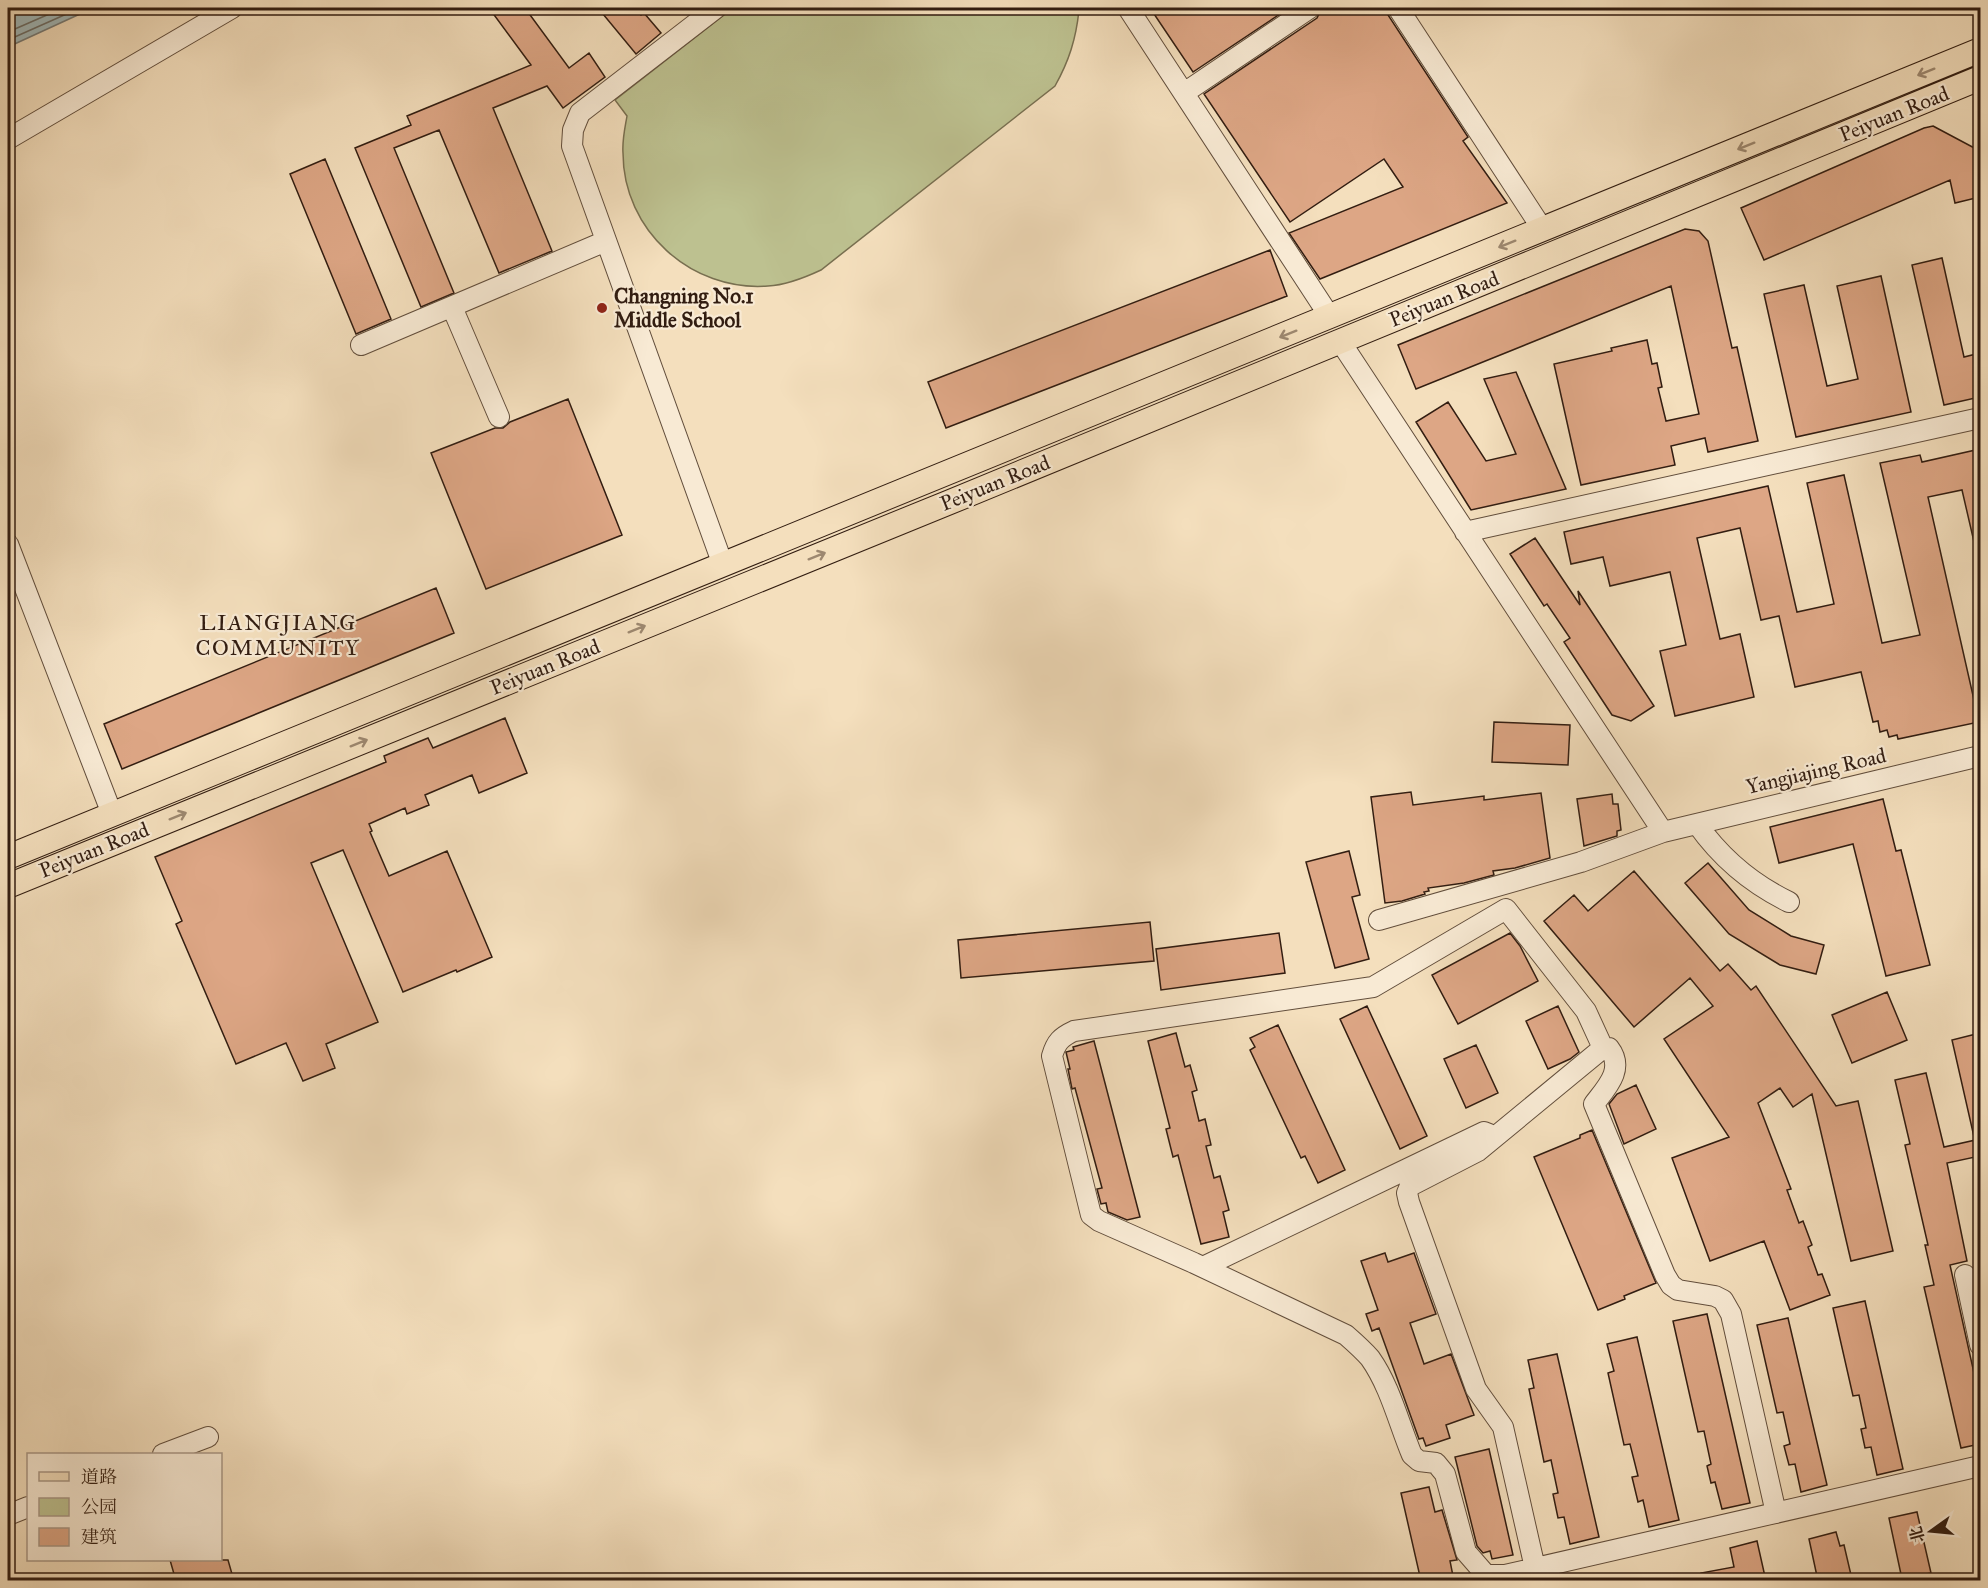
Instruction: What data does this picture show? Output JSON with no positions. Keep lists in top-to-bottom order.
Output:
{
  "streets": {
    "main road": ["Peiyuan Road"],
    "street": ["Yangjiajing Road"]
  },
  "districts": ["LIANGJIANG COMMUNITY"],
  "places": ["Changning No.1 Middle School"],
  "legend": ["道路", "公园", "建筑"],
  "north": "left"
}
